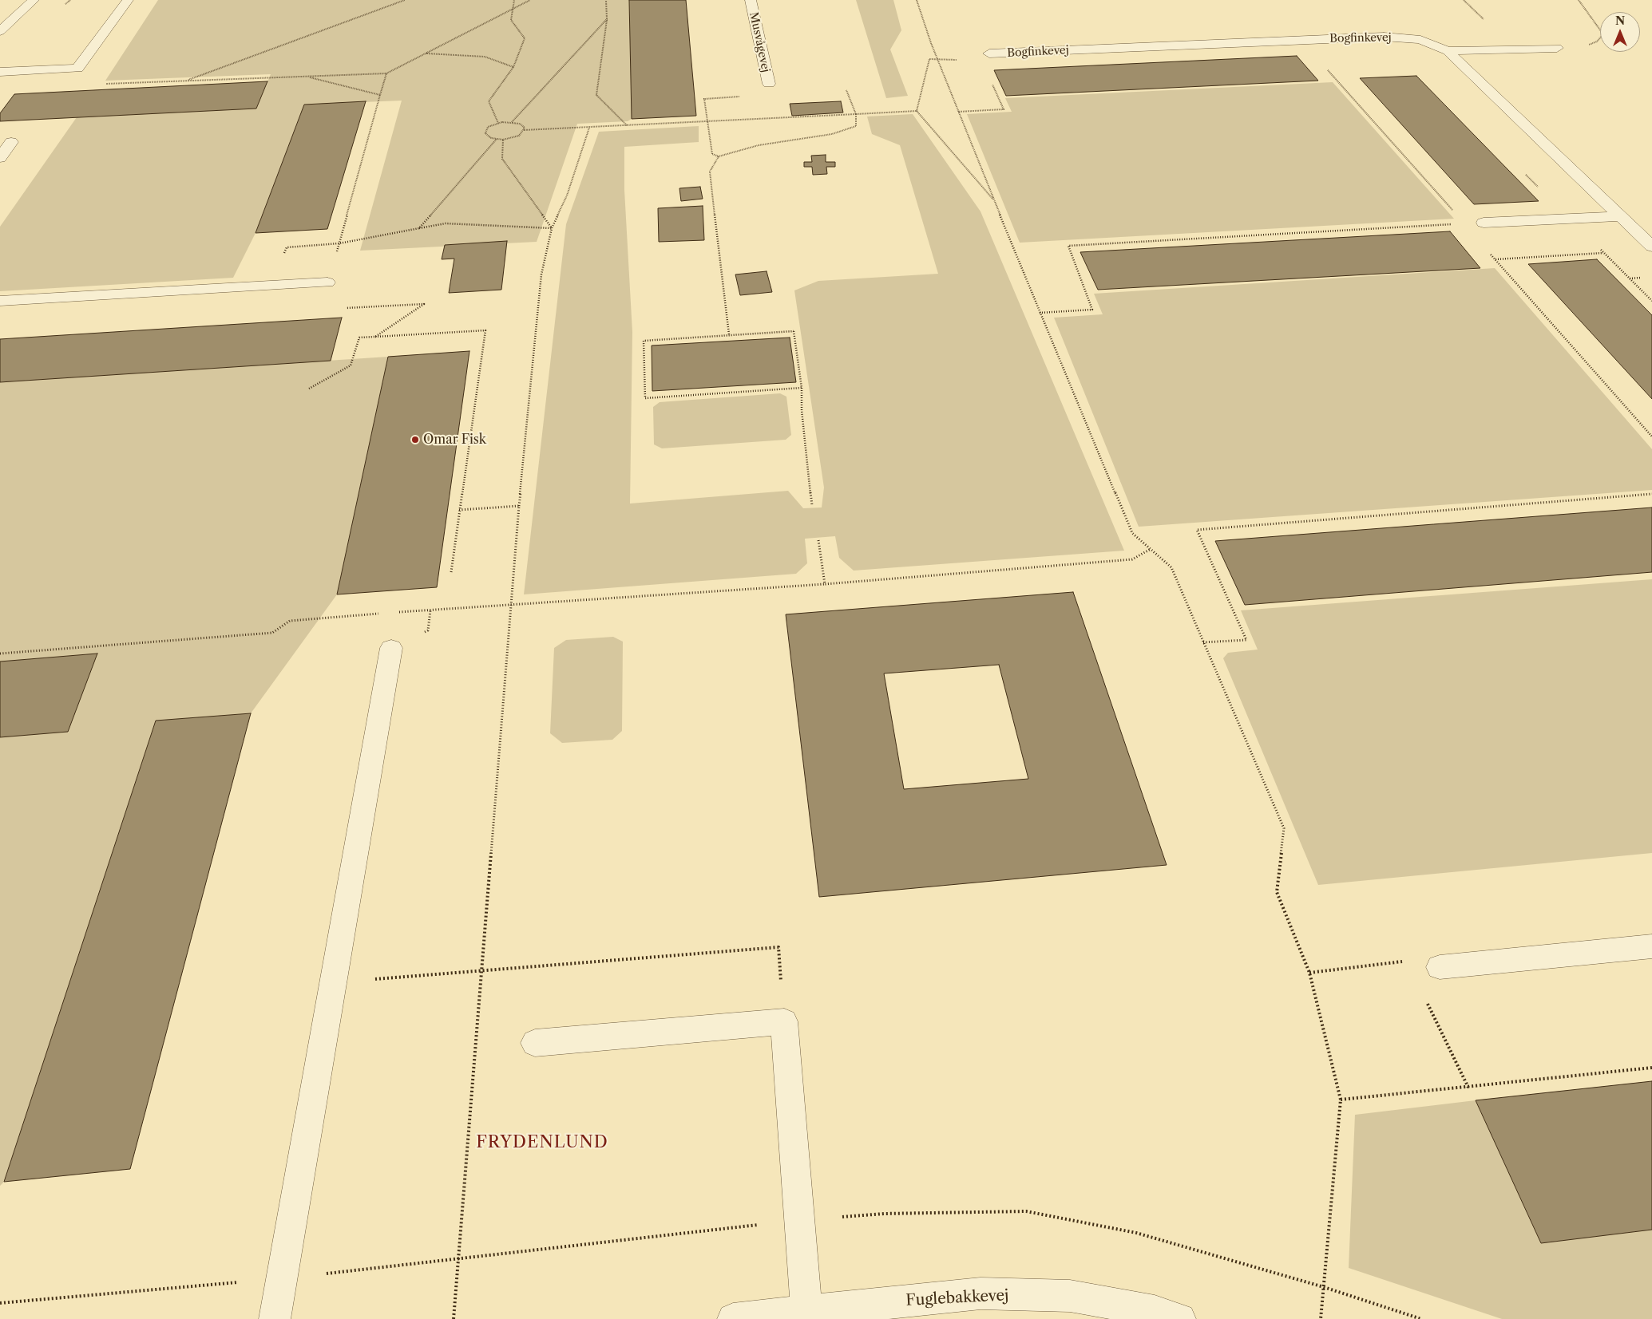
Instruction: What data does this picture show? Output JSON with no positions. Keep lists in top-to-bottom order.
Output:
{
  "streets": {
    "street": ["Bogfinkevej", "Musvågevej", "Fuglebakkevej"]
  },
  "districts": ["FRYDENLUND"],
  "places": ["Omar Fisk"],
  "north": "top"
}
